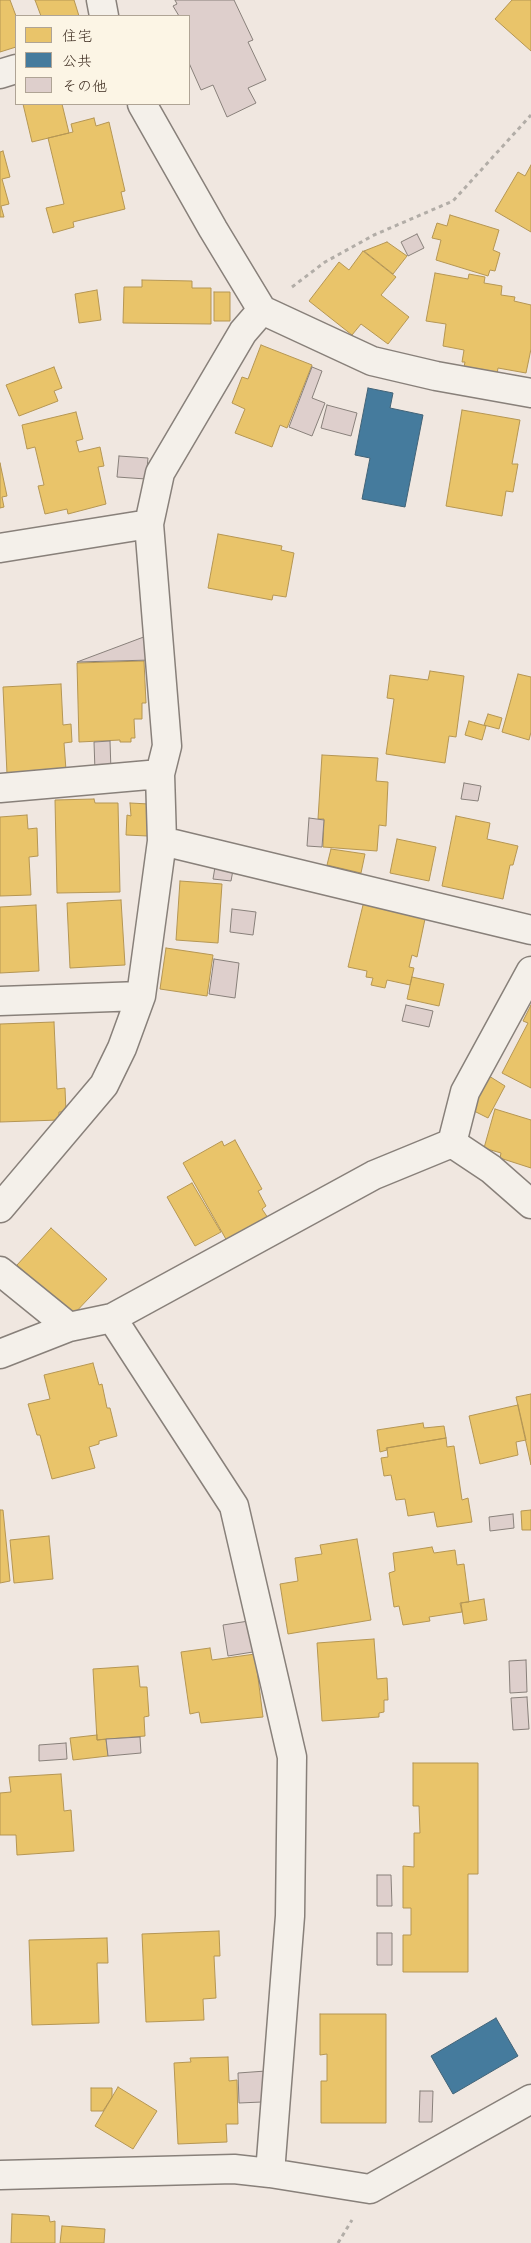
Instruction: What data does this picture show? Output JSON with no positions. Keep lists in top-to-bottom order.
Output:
{
  "legend": ["住宅", "公共", "その他"]
}
